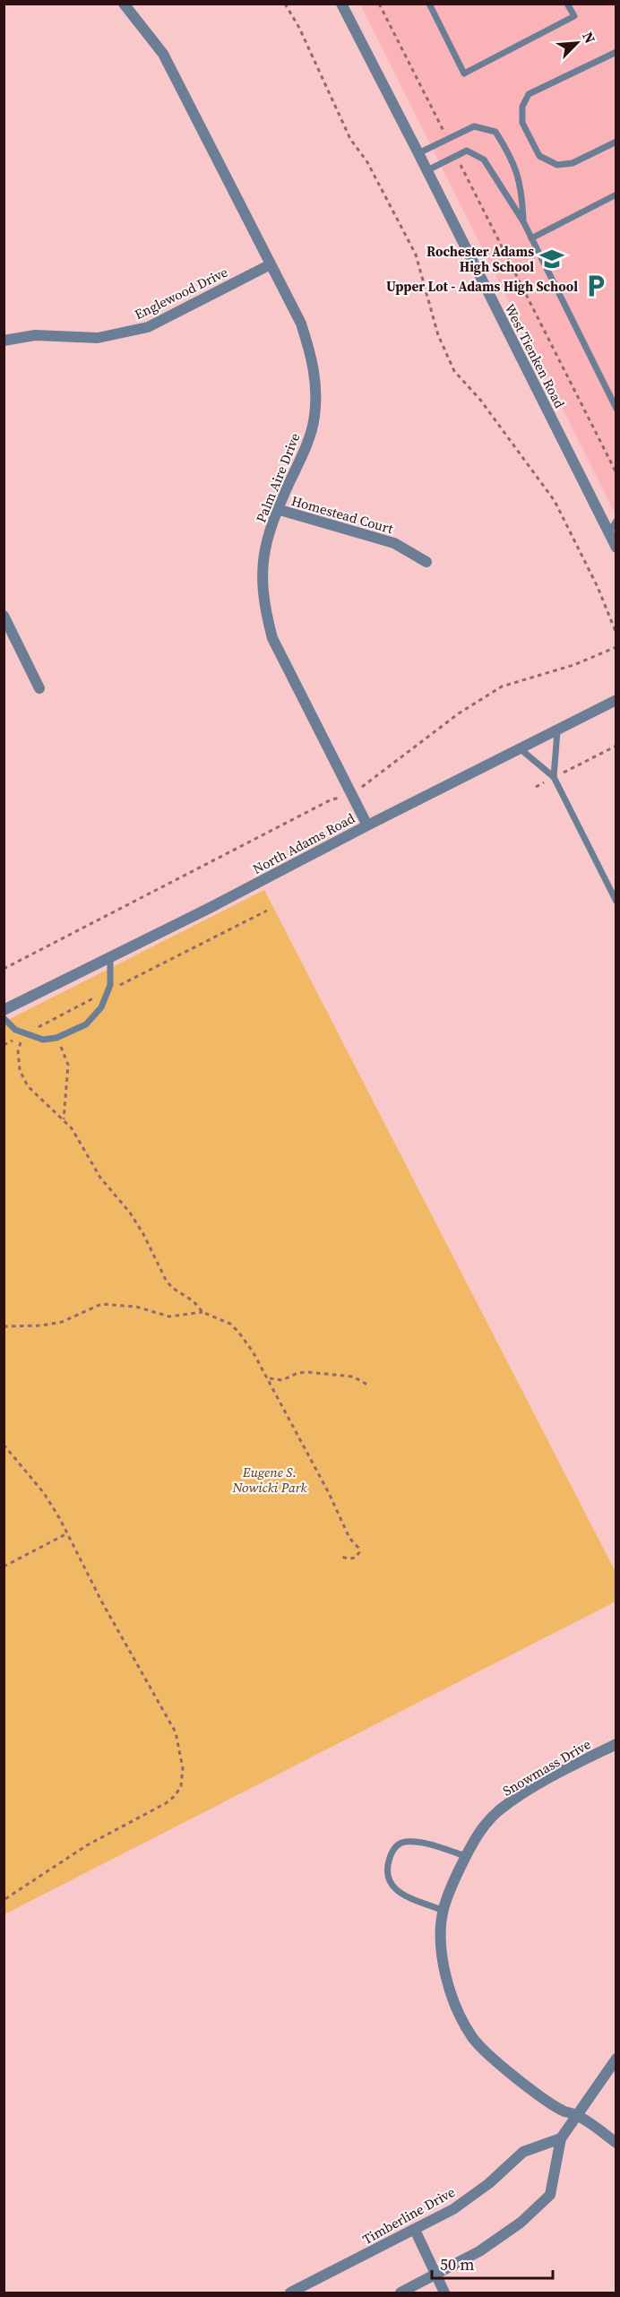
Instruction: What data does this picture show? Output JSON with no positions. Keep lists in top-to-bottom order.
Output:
{
  "streets": {
    "street": [
      "Englewood Drive",
      "West Tienken Road",
      "Palm Aire Drive",
      "Homestead Court",
      "North Adams Road",
      "Snowmass Drive",
      "Timberline Drive"
    ]
  },
  "crossings": [
    ["Englewood Drive", "Palm Aire Drive"],
    ["Palm Aire Drive", "Homestead Court"],
    ["Palm Aire Drive", "North Adams Road"]
  ],
  "parks": ["Eugene S. Nowicki Park"],
  "places": {
    "school or university": ["Rochester Adams High School"],
    "parking": ["Upper Lot - Adams High School"]
  },
  "scale_bar": "50 m",
  "north": "top right"
}
